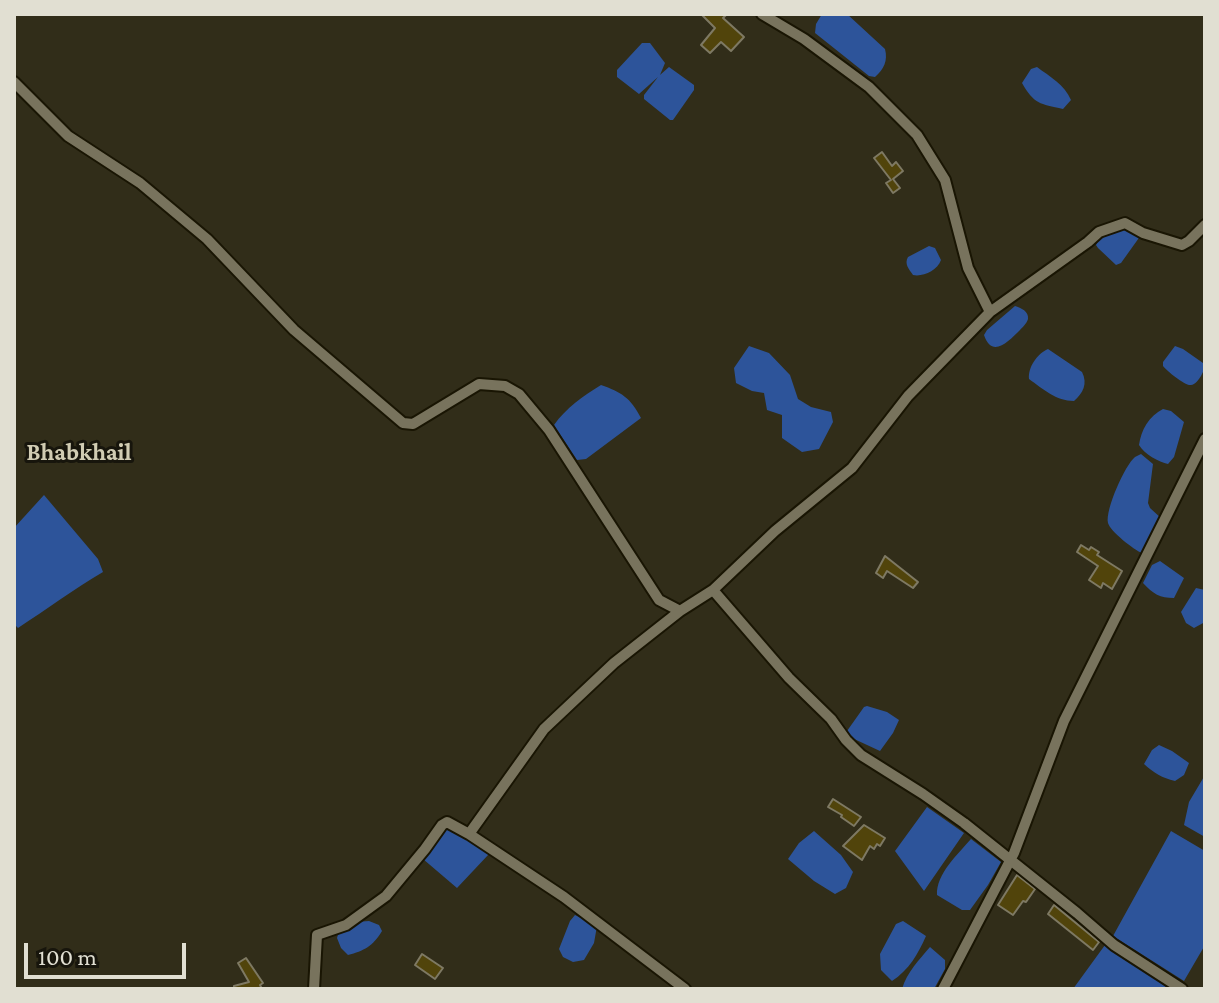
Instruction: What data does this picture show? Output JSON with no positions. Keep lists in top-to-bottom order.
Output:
{
  "districts": ["Bhabkhail"],
  "scale_bar": "100 m"
}
